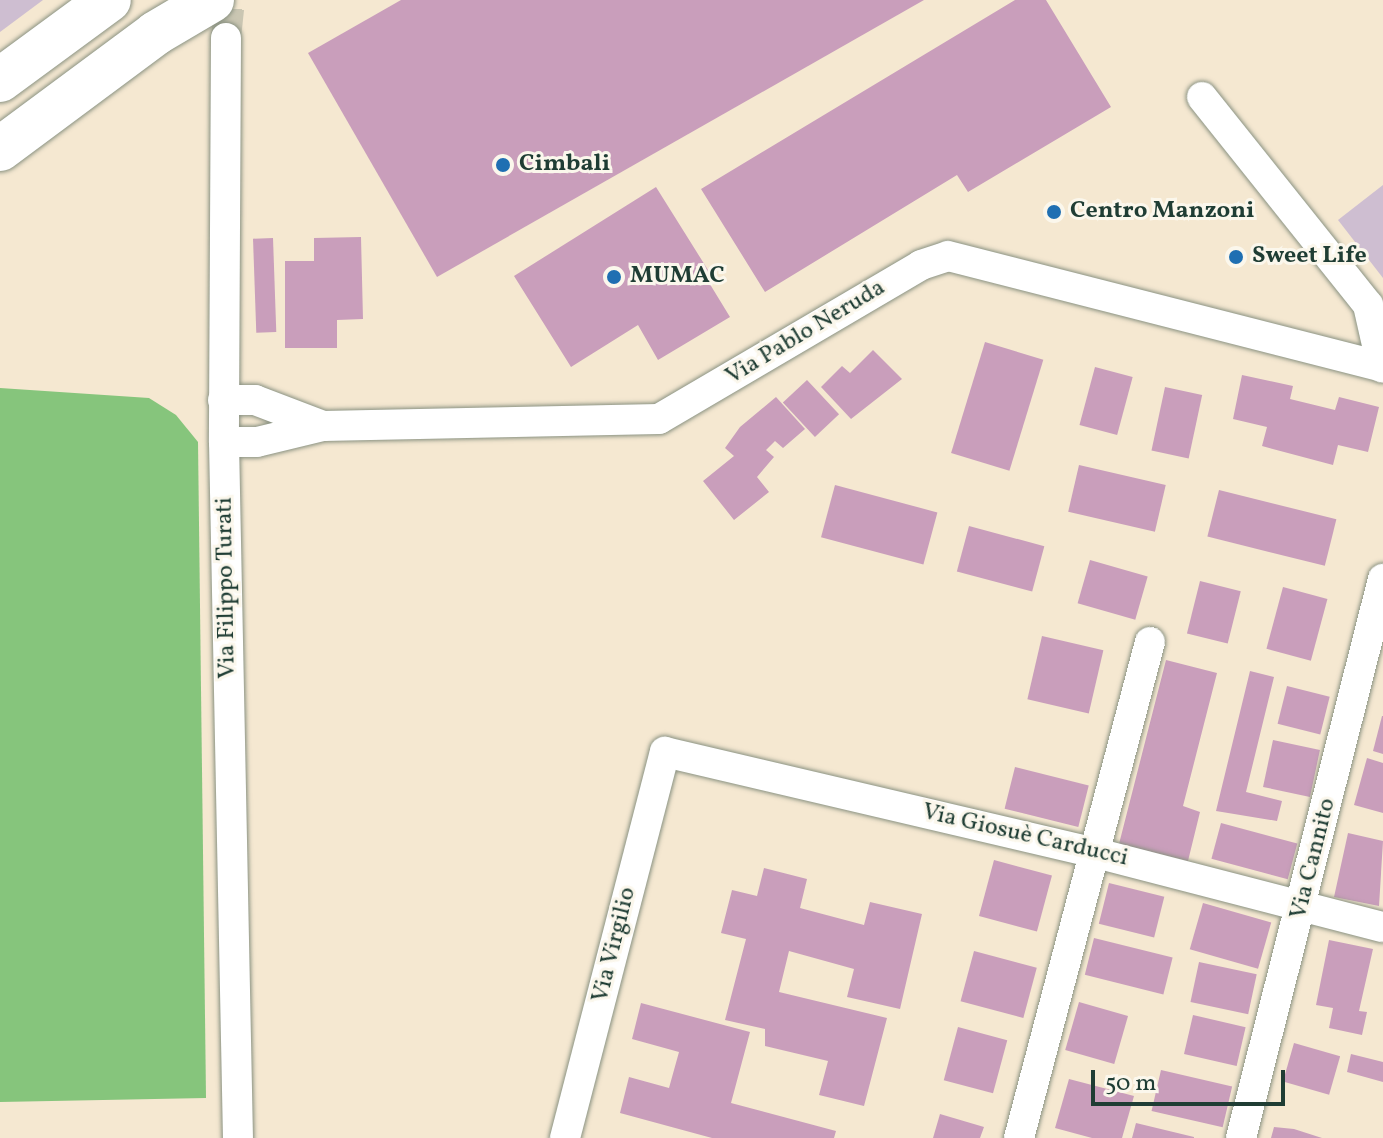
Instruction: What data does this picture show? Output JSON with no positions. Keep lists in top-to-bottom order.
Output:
{
  "streets": {
    "street": [
      "Via Pablo Neruda",
      "Via Filippo Turati",
      "Via Giosuè Carducci",
      "Via Cannito",
      "Via Virgilio"
    ]
  },
  "crossings": [
    ["Via Pablo Neruda", "Via Filippo Turati"],
    ["Via Giosuè Carducci", "Via Cannito"],
    ["Via Giosuè Carducci", "Via Virgilio"]
  ],
  "places": [
    "Cimbali",
    "Centro Manzoni",
    "Sweet Life",
    "MUMAC"
  ],
  "scale_bar": "50 m"
}
